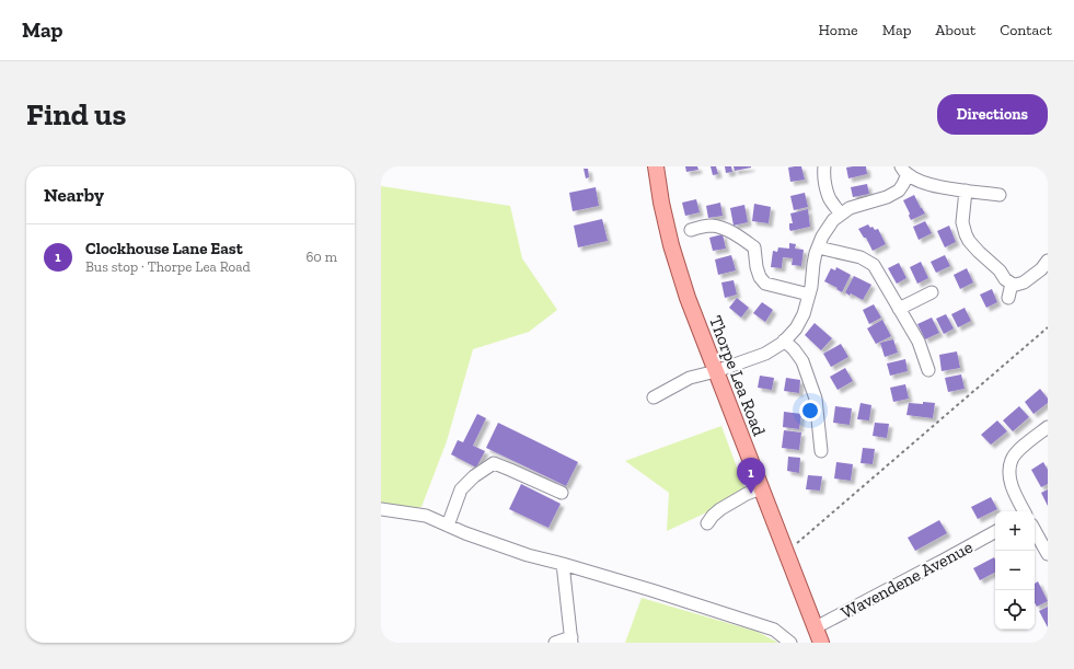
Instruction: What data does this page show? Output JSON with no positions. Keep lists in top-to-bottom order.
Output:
{
  "streets": {
    "main road": ["Thorpe Lea Road"],
    "street": ["Wavendene Avenue"]
  },
  "crossings": [
    ["Thorpe Lea Road", "Wavendene Avenue"]
  ],
  "page": {
    "header": "Map",
    "nav": [
      "Home",
      "Map",
      "About",
      "Contact"
    ],
    "buttons": "Directions",
    "title": "Find us",
    "heading": "Nearby",
    "list": [
      {
        "mark": "1",
        "name": "Clockhouse Lane East",
        "note": "Bus stop · Thorpe Lea Road",
        "value": "60 m"
      }
    ],
    "pins": "1",
    "map_buttons": ["+", "−"]
  }
}
